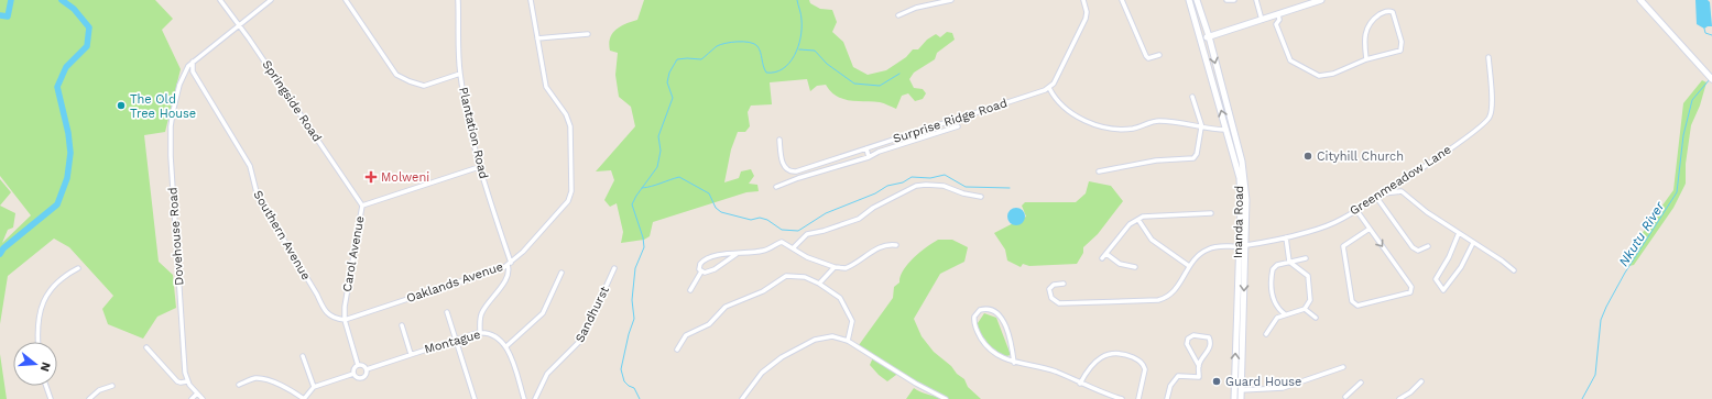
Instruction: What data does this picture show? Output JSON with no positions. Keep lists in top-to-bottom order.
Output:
{
  "streets": {
    "main road": ["Inanda Road"],
    "street": [
      "Springside Road",
      "Surprise Ridge Road",
      "Plantation Road",
      "Greenmeadow Lane",
      "Southern Avenue",
      "Dovehouse Road",
      "Carol Avenue",
      "Oaklands Avenue",
      "Sandhurst",
      "Montague"
    ]
  },
  "crossings": [
    ["Springside Road", "Carol Avenue"],
    ["Plantation Road", "Carol Avenue"],
    ["Plantation Road", "Oaklands Avenue"],
    ["Greenmeadow Lane", "Inanda Road"],
    ["Southern Avenue", "Carol Avenue"],
    ["Southern Avenue", "Oaklands Avenue"],
    ["Carol Avenue", "Oaklands Avenue"],
    ["Carol Avenue", "Montague"]
  ],
  "water": ["Nkutu River"],
  "places": {
    "other": ["The Old Tree House", "Cityhill Church", "Guard House"],
    "health": ["Molweni"]
  },
  "north": "right"
}
